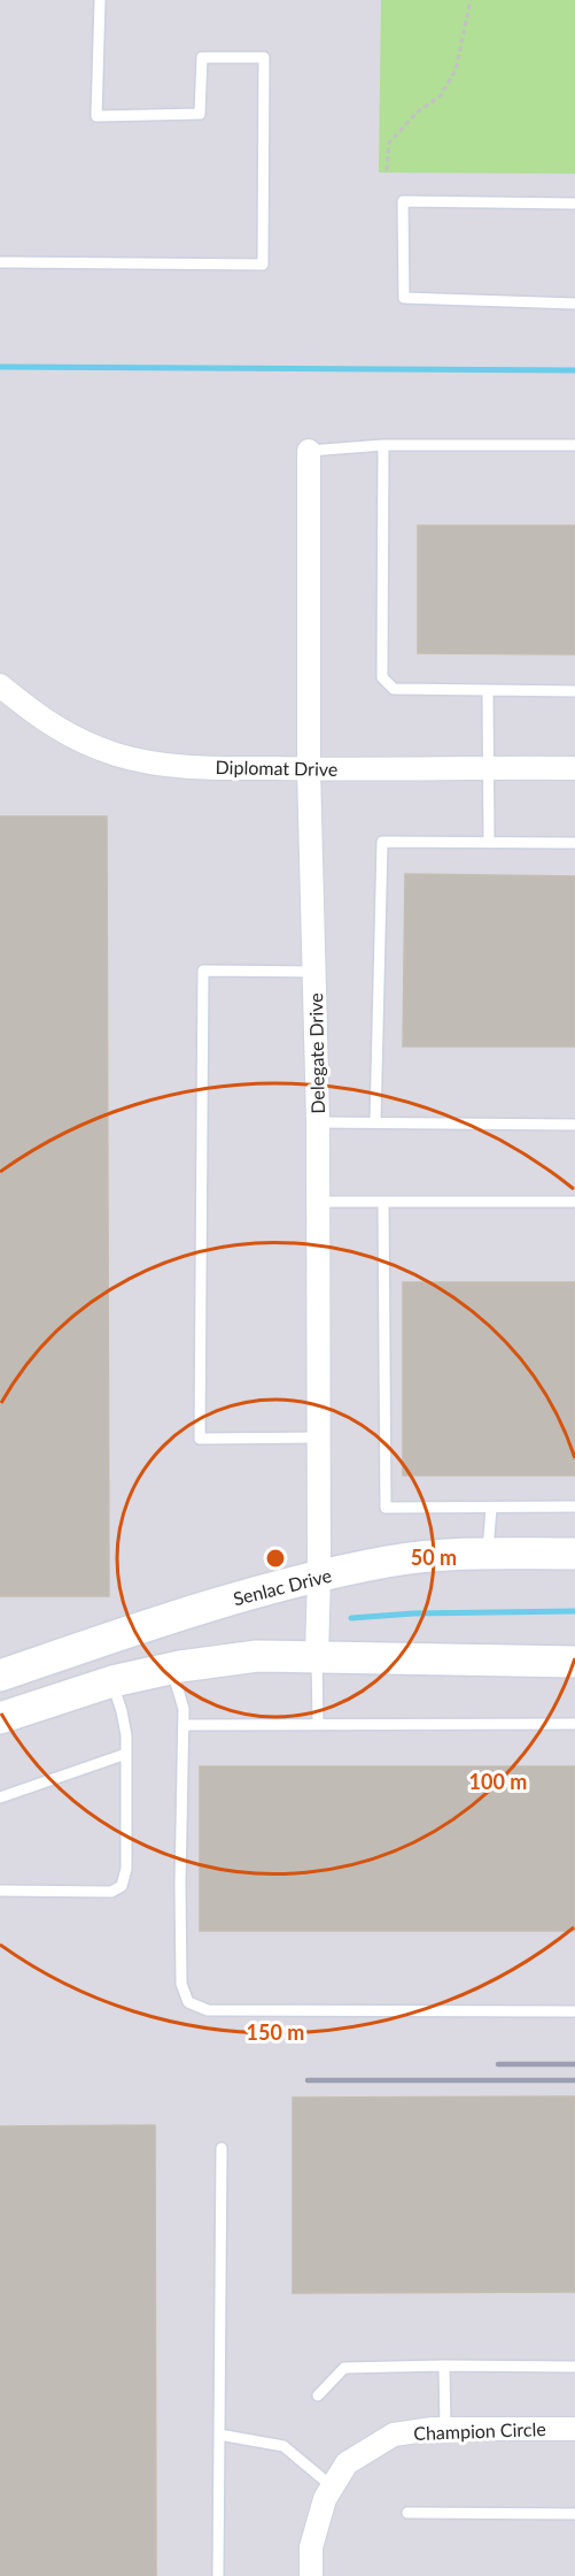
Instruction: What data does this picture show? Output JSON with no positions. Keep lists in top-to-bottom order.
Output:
{
  "streets": {
    "street": [
      "Diplomat Drive",
      "Delegate Drive",
      "Senlac Drive",
      "Champion Circle"
    ]
  },
  "crossings": [
    ["Diplomat Drive", "Delegate Drive"],
    ["Delegate Drive", "Senlac Drive"]
  ],
  "rings": ["50 m", "100 m", "150 m"]
}
